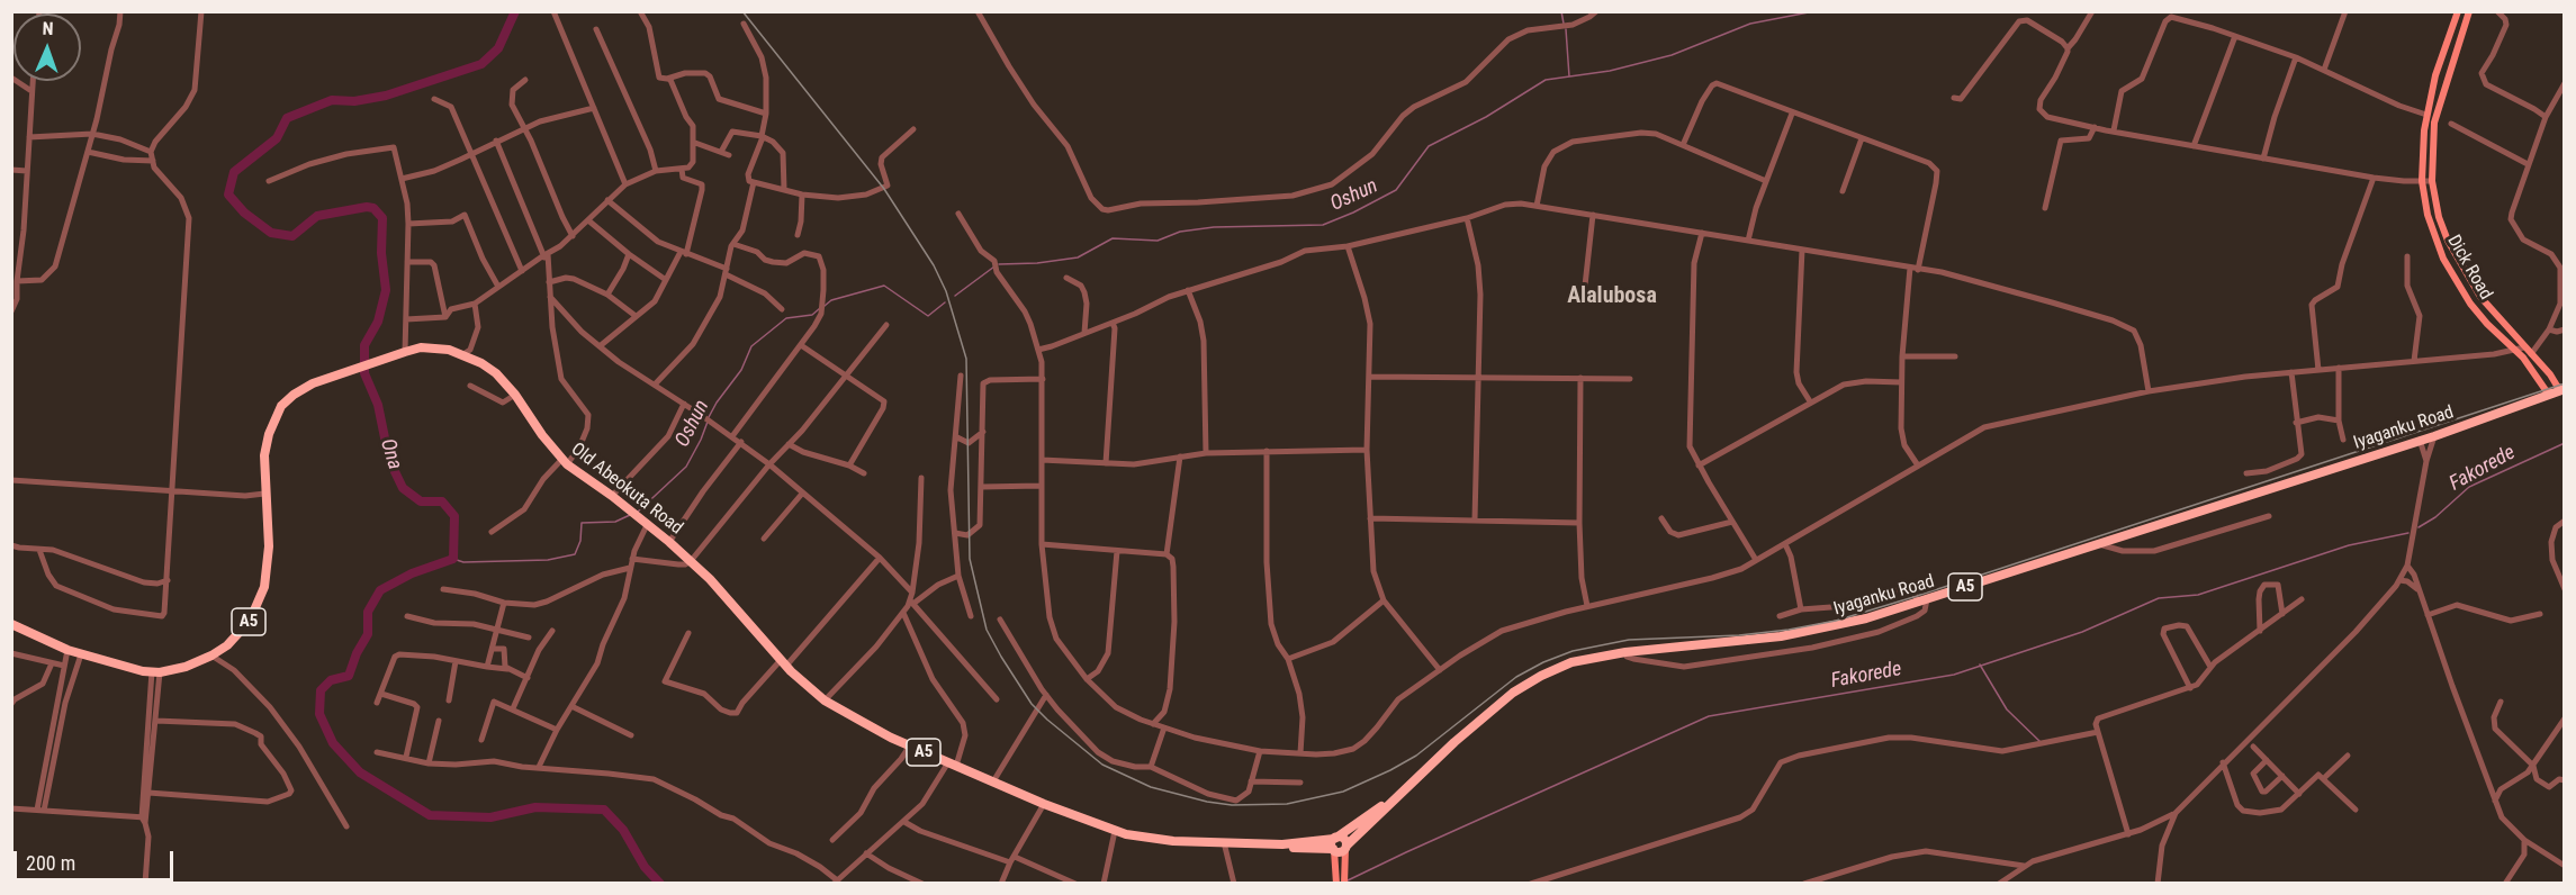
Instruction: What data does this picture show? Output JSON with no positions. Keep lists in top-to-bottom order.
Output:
{
  "streets": {
    "highway": ["Iyaganku Road", "Old Abeokuta Road", "A5"],
    "main road": ["Dick Road"]
  },
  "crossings": [
    ["Dick Road", "Iyaganku Road"],
    ["Iyaganku Road", "Old Abeokuta Road"]
  ],
  "districts": ["Alalubosa"],
  "water": ["Oshun", "Ona", "Fakorede"],
  "scale_bar": "200 m",
  "north": "top"
}
